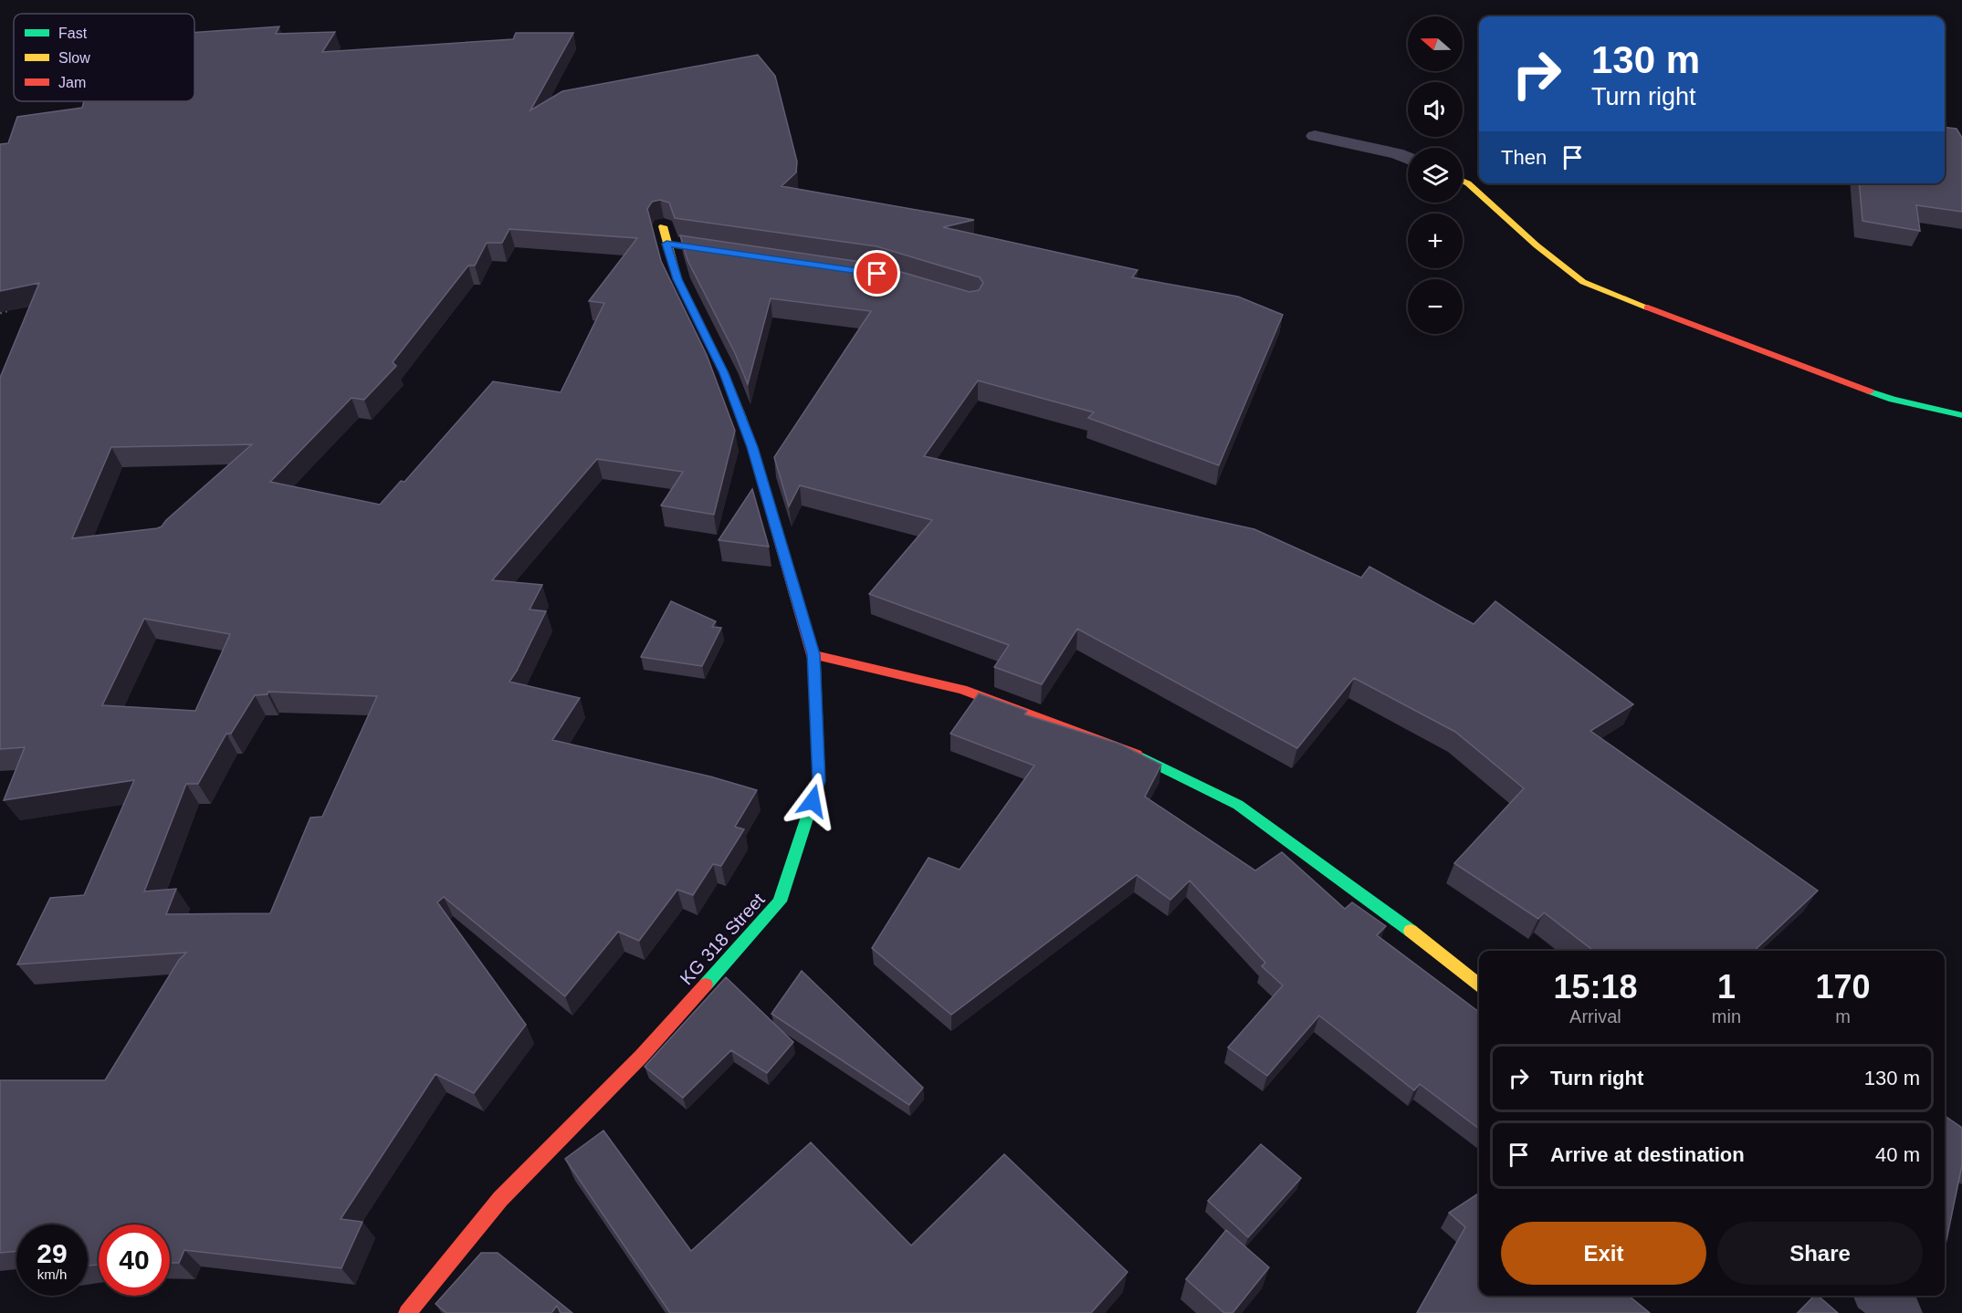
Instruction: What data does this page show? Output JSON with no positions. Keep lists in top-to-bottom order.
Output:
{
  "streets": {
    "street": ["KG 318 Street"]
  },
  "legend": ["Fast", "Slow", "Jam"],
  "north": "left",
  "page": {
    "map_buttons": ["+", "−"],
    "turn": ["130 m", "Turn right"],
    "then": "Then",
    "eta": [
      "15:18",
      "Arrival",
      "1",
      "min",
      "170",
      "m"
    ],
    "list": [
      {
        "name": "Turn right",
        "value": "130 m"
      },
      {
        "name": "Arrive at destination",
        "value": "40 m"
      }
    ],
    "buttons": ["Exit", "Share"],
    "speed": "29 km/h",
    "limit": "40"
  }
}
